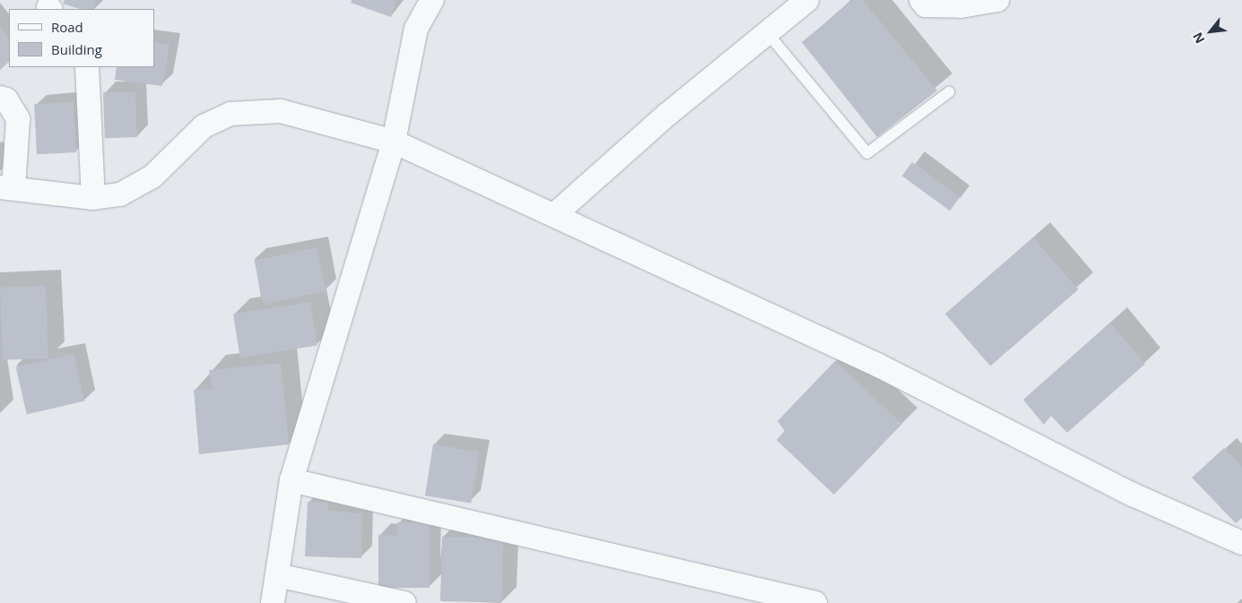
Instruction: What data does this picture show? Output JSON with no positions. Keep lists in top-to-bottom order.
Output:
{
  "legend": ["Road", "Building"],
  "north": "bottom left"
}
